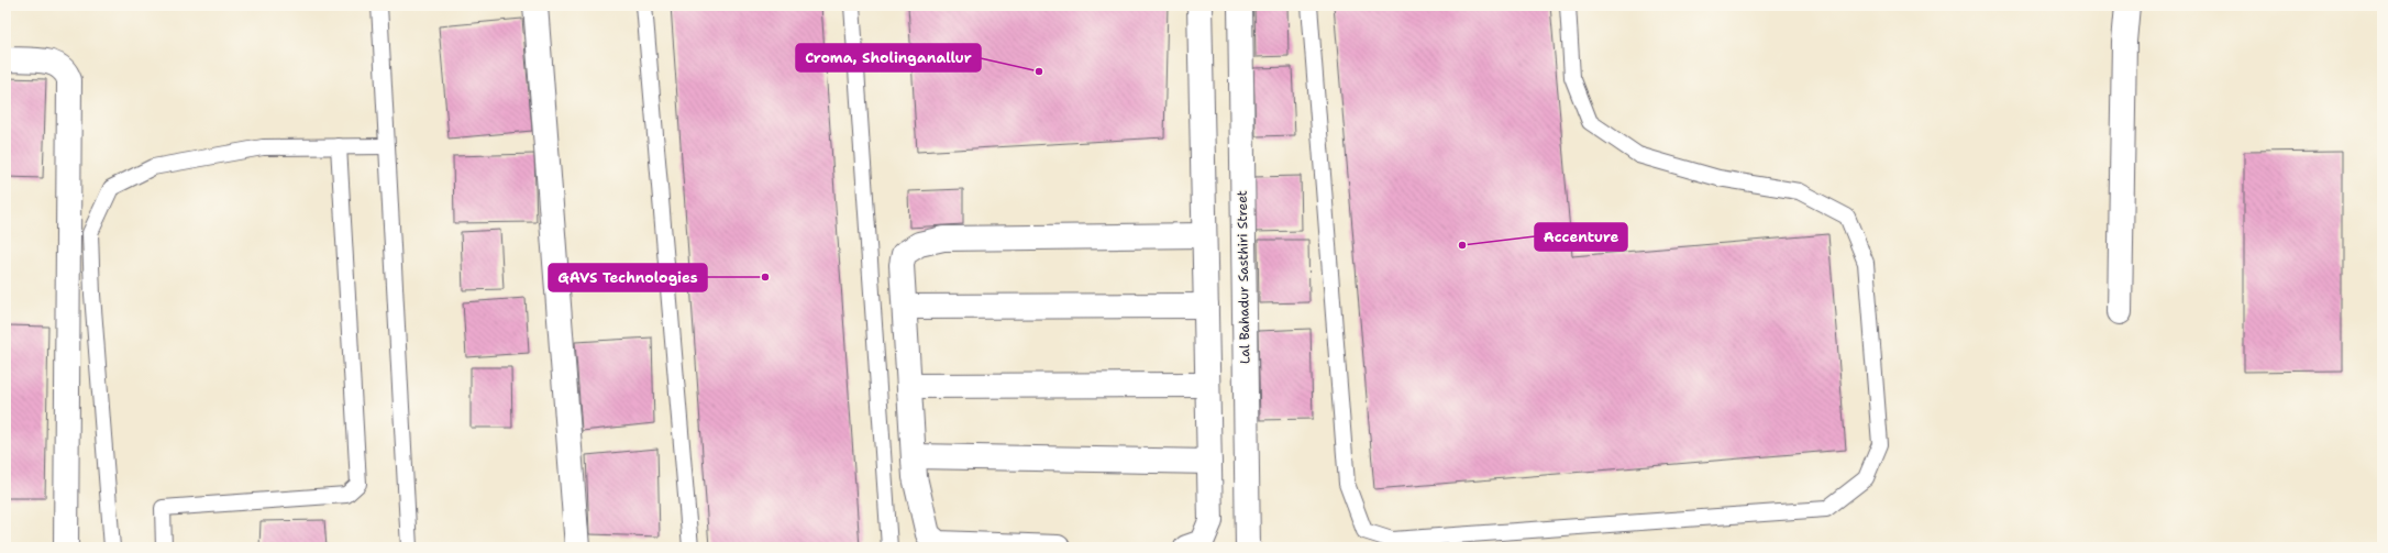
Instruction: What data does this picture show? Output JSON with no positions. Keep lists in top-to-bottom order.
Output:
{
  "streets": {
    "street": ["Lal Bahadur Sasthiri Street"]
  },
  "places": ["Croma, Sholinganallur", "Accenture", "GAVS Technologies"]
}
